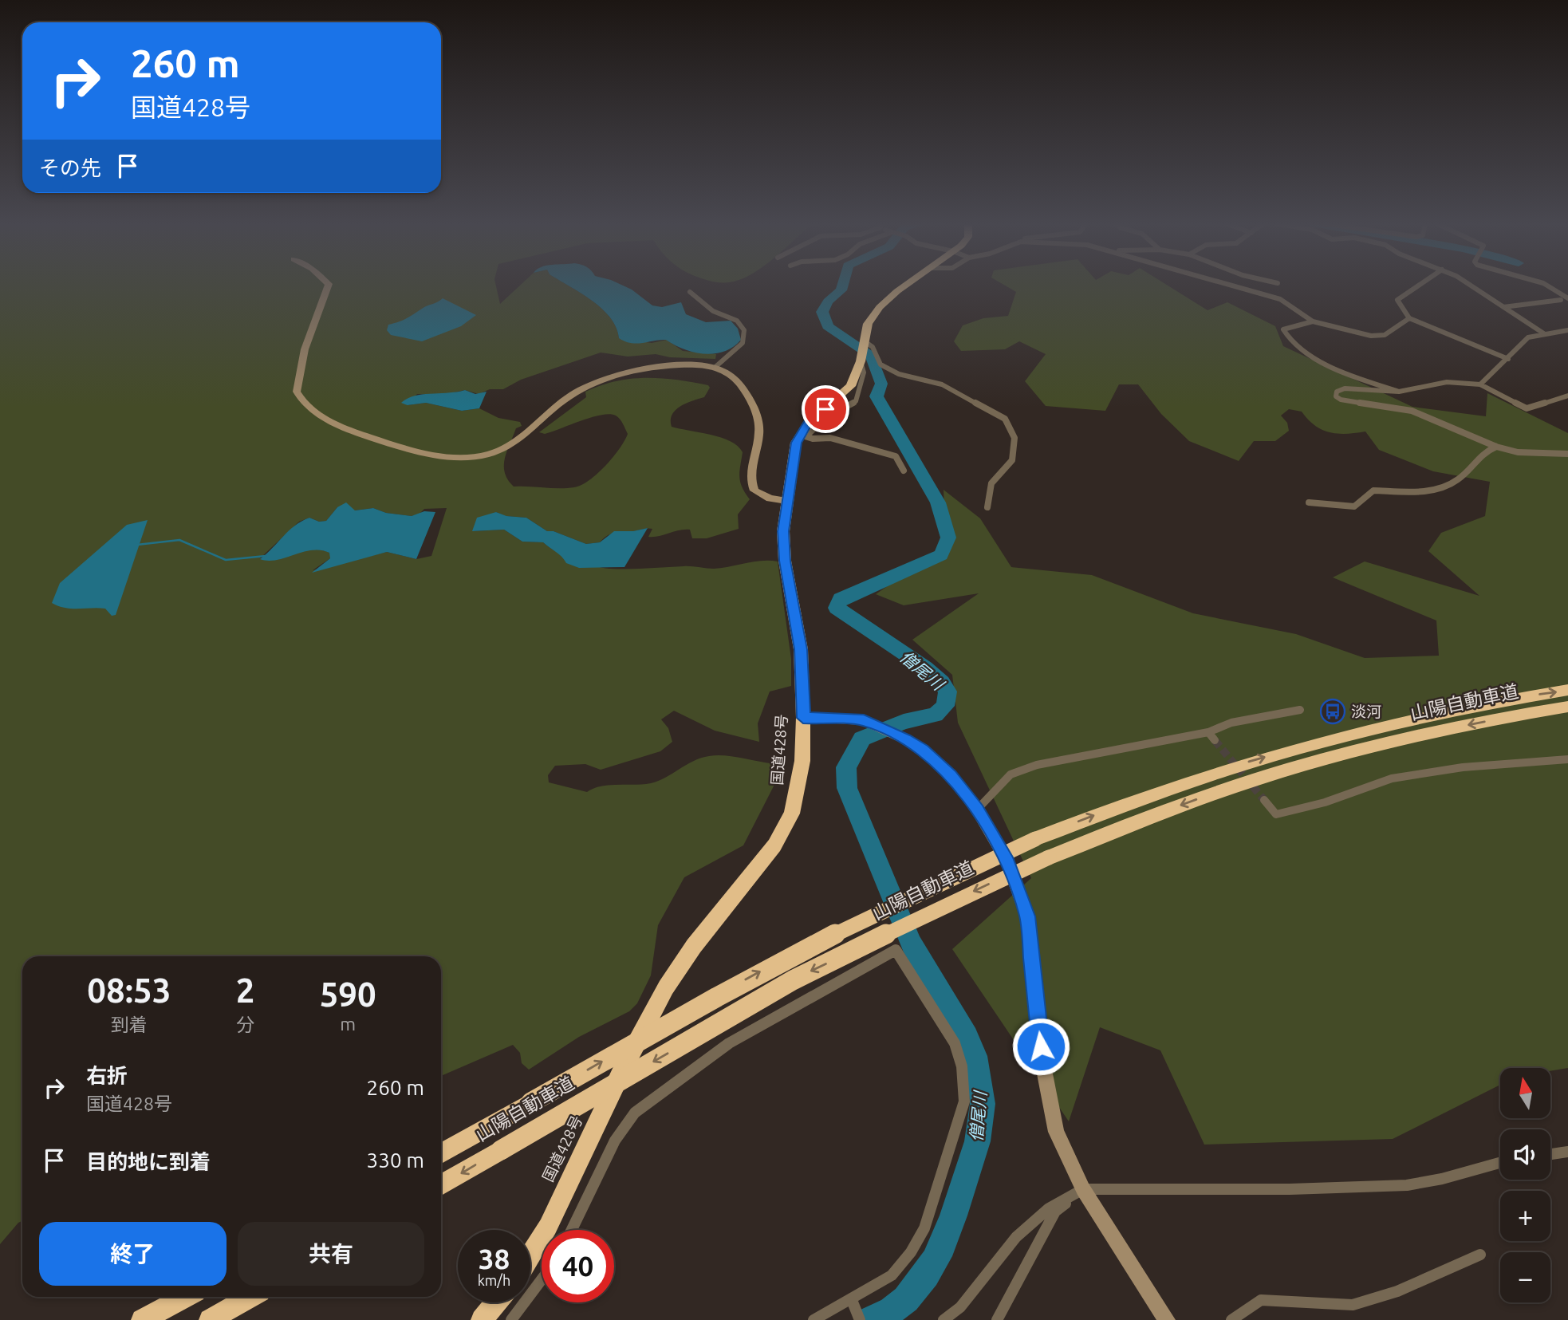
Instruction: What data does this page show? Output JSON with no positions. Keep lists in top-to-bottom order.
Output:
{
  "streets": {
    "highway": ["山陽自動車道", "国道428号"]
  },
  "water": ["僧尾川"],
  "places": {
    "bus stop": ["淡河"]
  },
  "north": "top",
  "page": {
    "turn": ["260 m", "国道428号"],
    "then": "その先",
    "eta": [
      "08:53",
      "到着",
      "2",
      "分",
      "590",
      "m"
    ],
    "list": [
      {
        "name": "右折",
        "note": "国道428号",
        "value": "260 m"
      },
      {
        "name": "目的地に到着",
        "value": "330 m"
      }
    ],
    "map_buttons": ["+", "−"],
    "buttons": ["終了", "共有"],
    "speed": "38 km/h",
    "limit": "40"
  }
}
